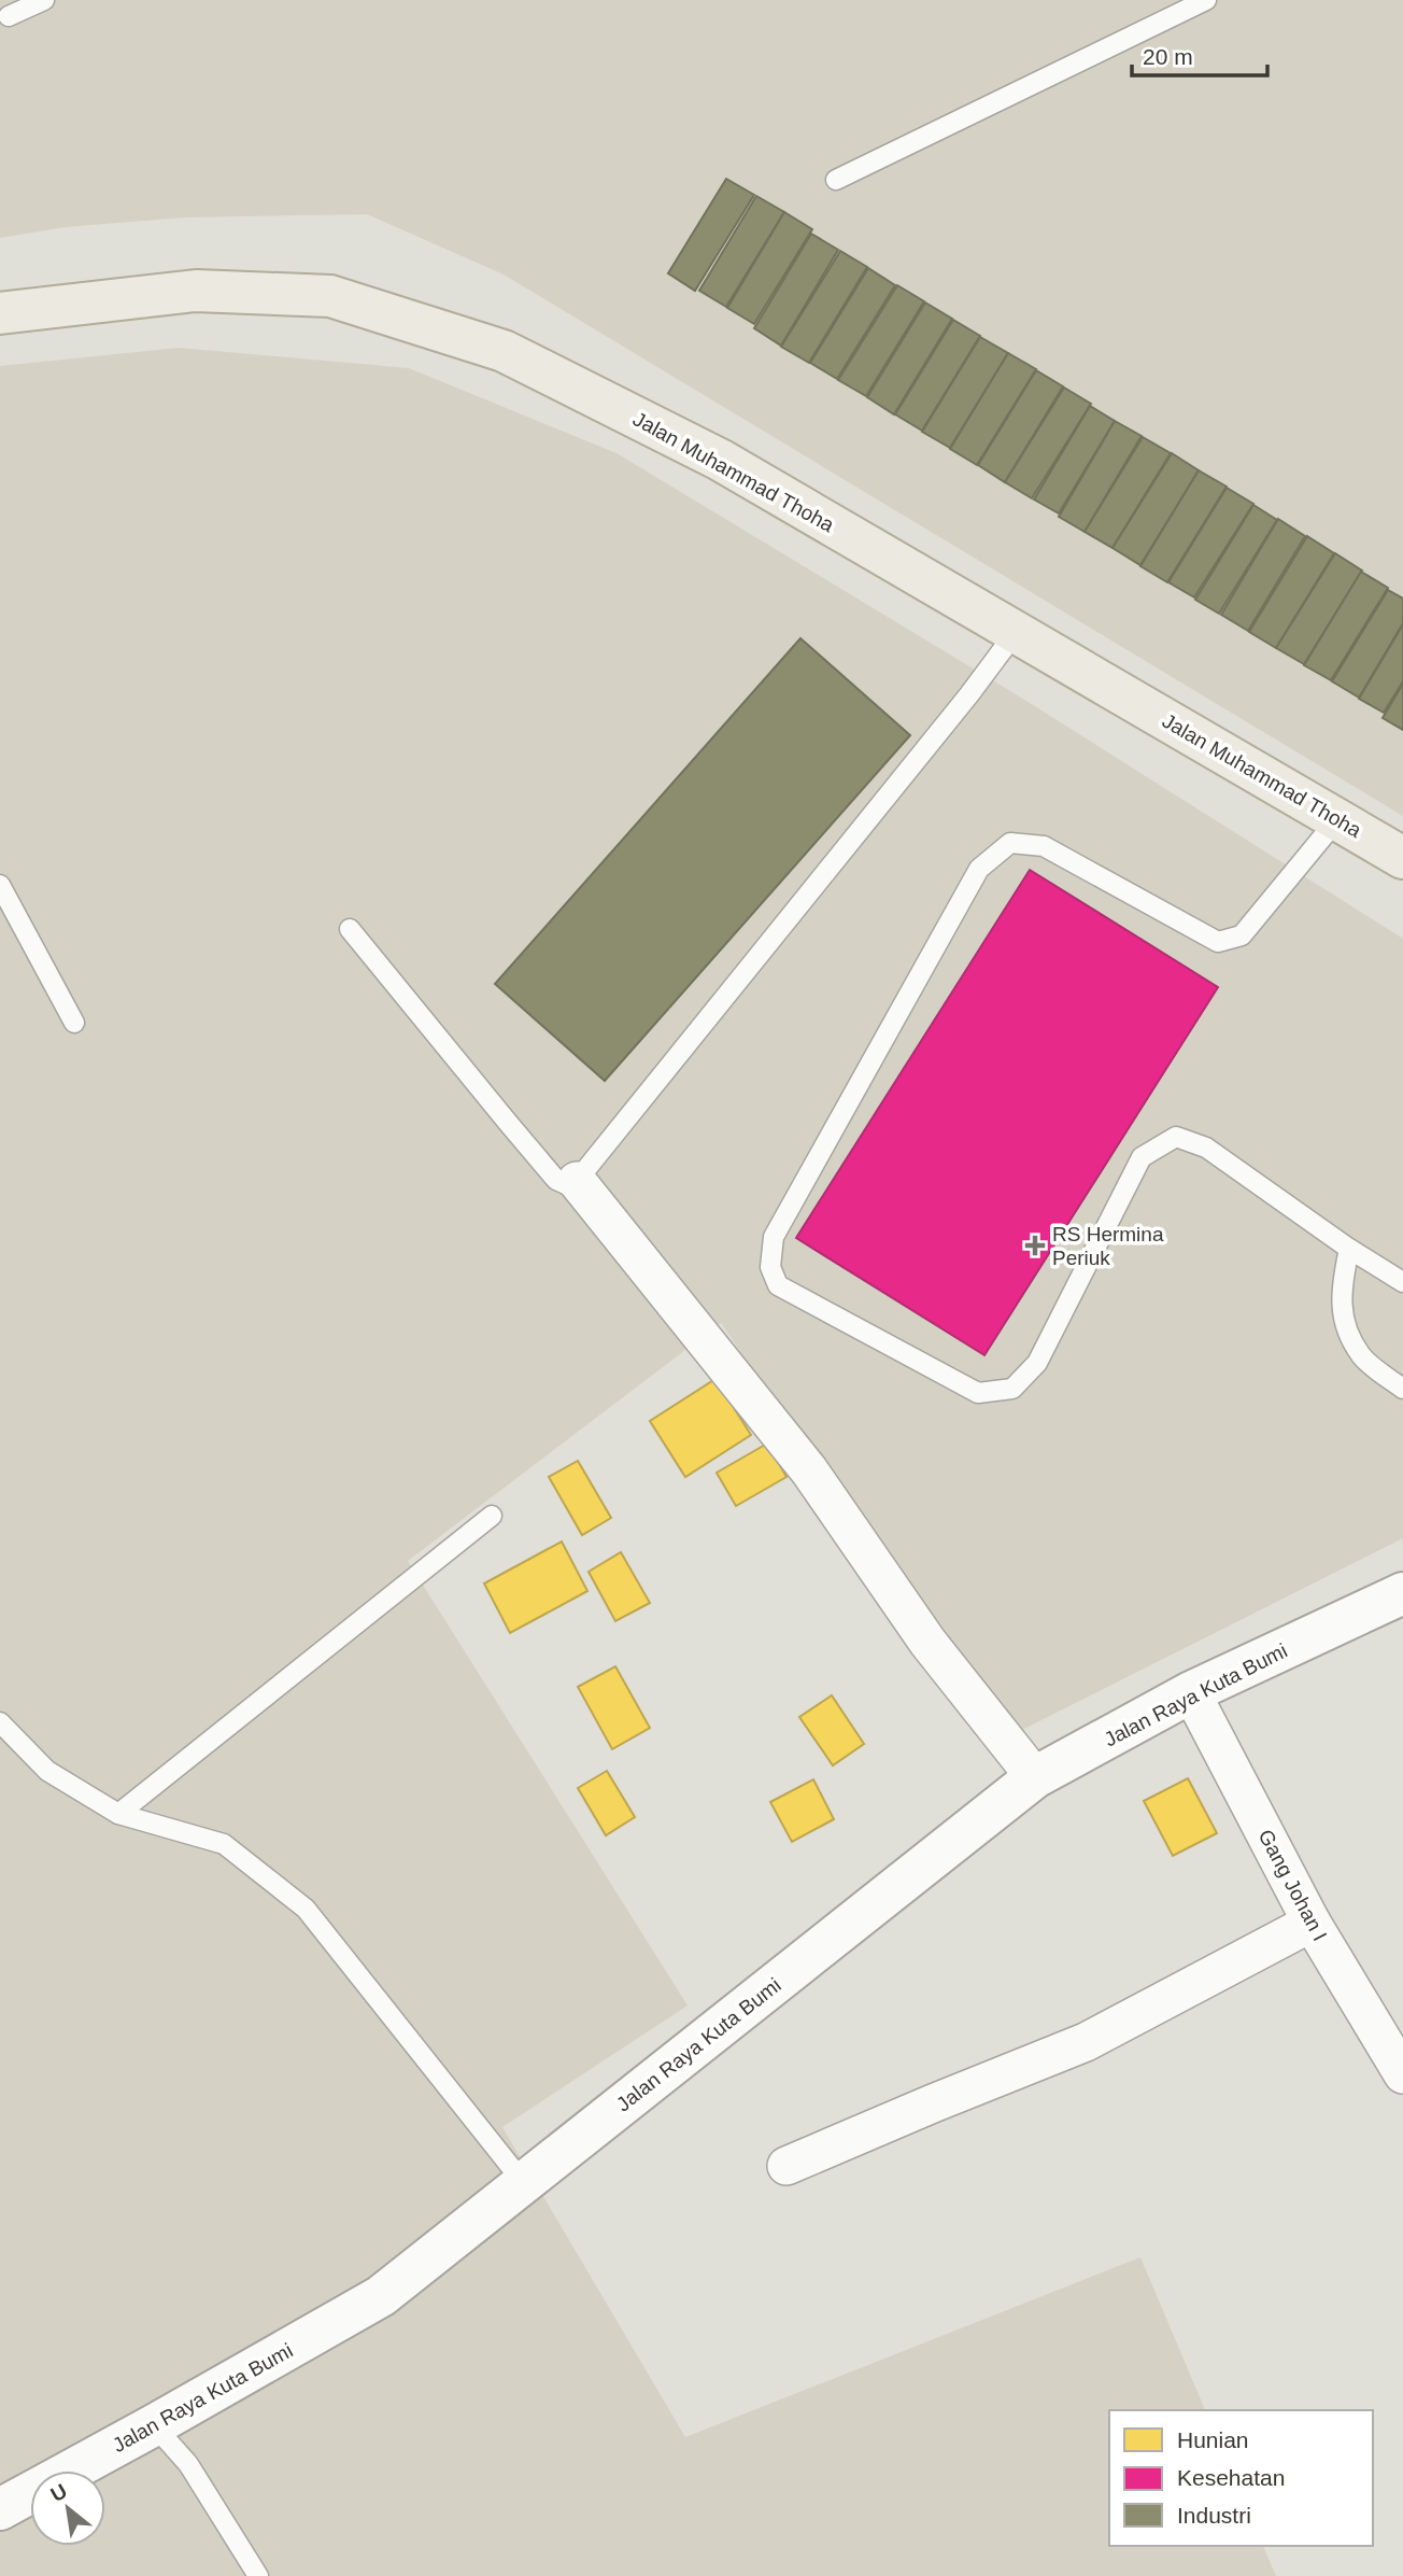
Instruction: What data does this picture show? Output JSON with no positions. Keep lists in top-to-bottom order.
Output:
{
  "streets": {
    "main road": ["Jalan Muhammad Thoha"],
    "street": ["Jalan Raya Kuta Bumi", "Gang Johan I"]
  },
  "crossings": [
    ["Jalan Raya Kuta Bumi", "Gang Johan I"]
  ],
  "places": {
    "health": ["RS Hermina Periuk"]
  },
  "legend": ["Hunian", "Kesehatan", "Industri"],
  "scale_bar": "20 m",
  "north": "top left"
}
